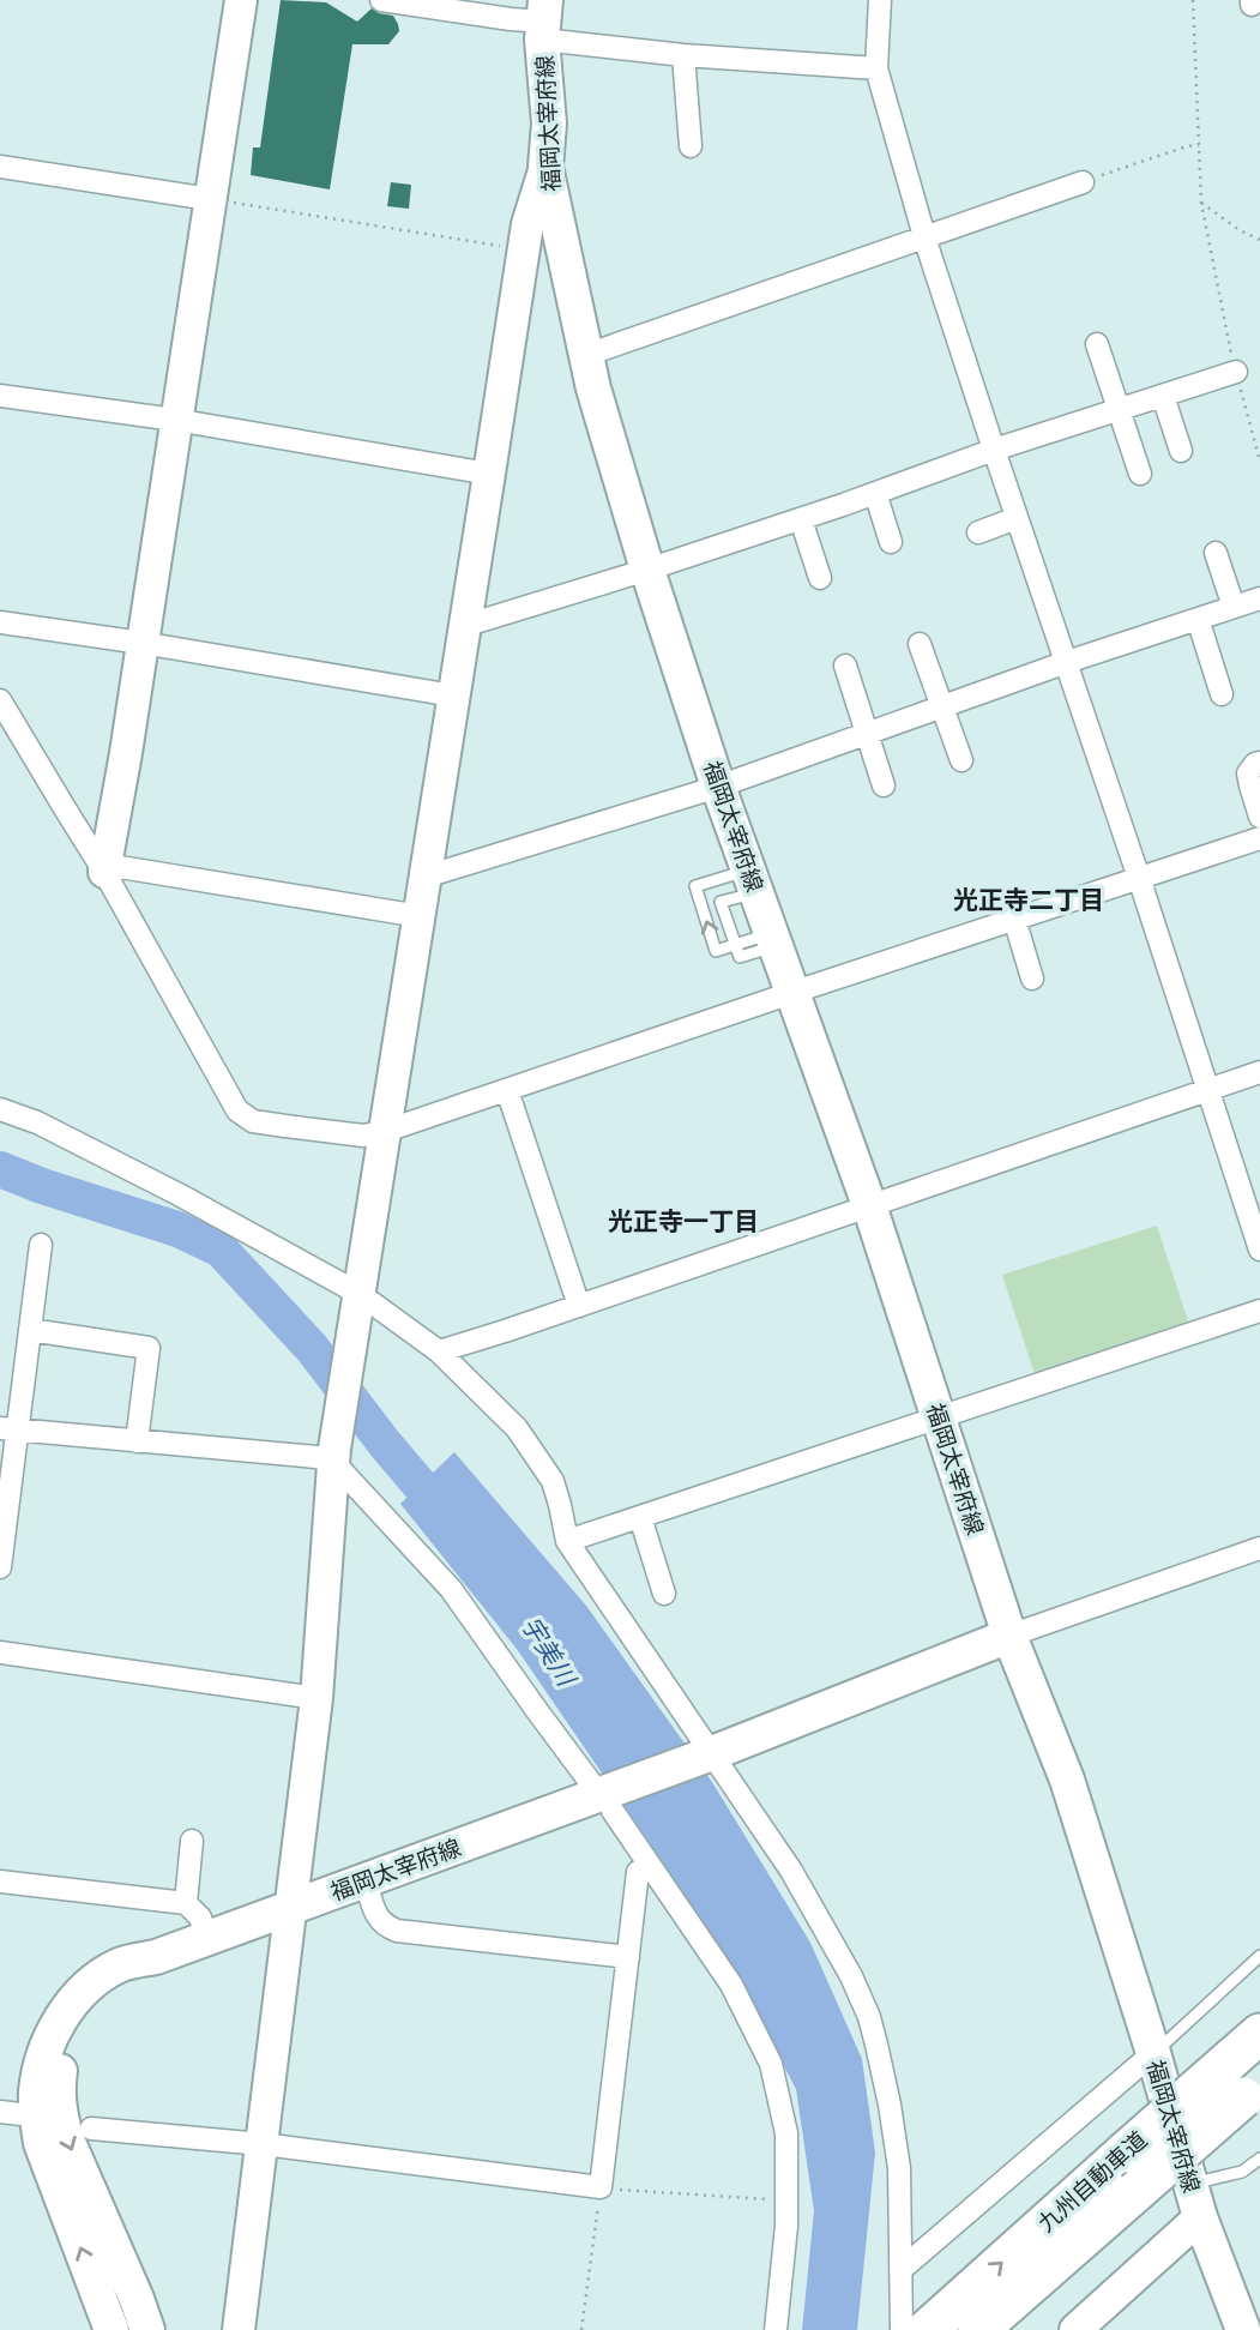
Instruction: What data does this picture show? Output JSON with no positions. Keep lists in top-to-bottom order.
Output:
{
  "streets": {
    "highway": ["九州自動車道"],
    "main road": ["福岡太宰府線"]
  },
  "districts": ["光正寺二丁目", "光正寺一丁目"],
  "water": ["宇美川"]
}
